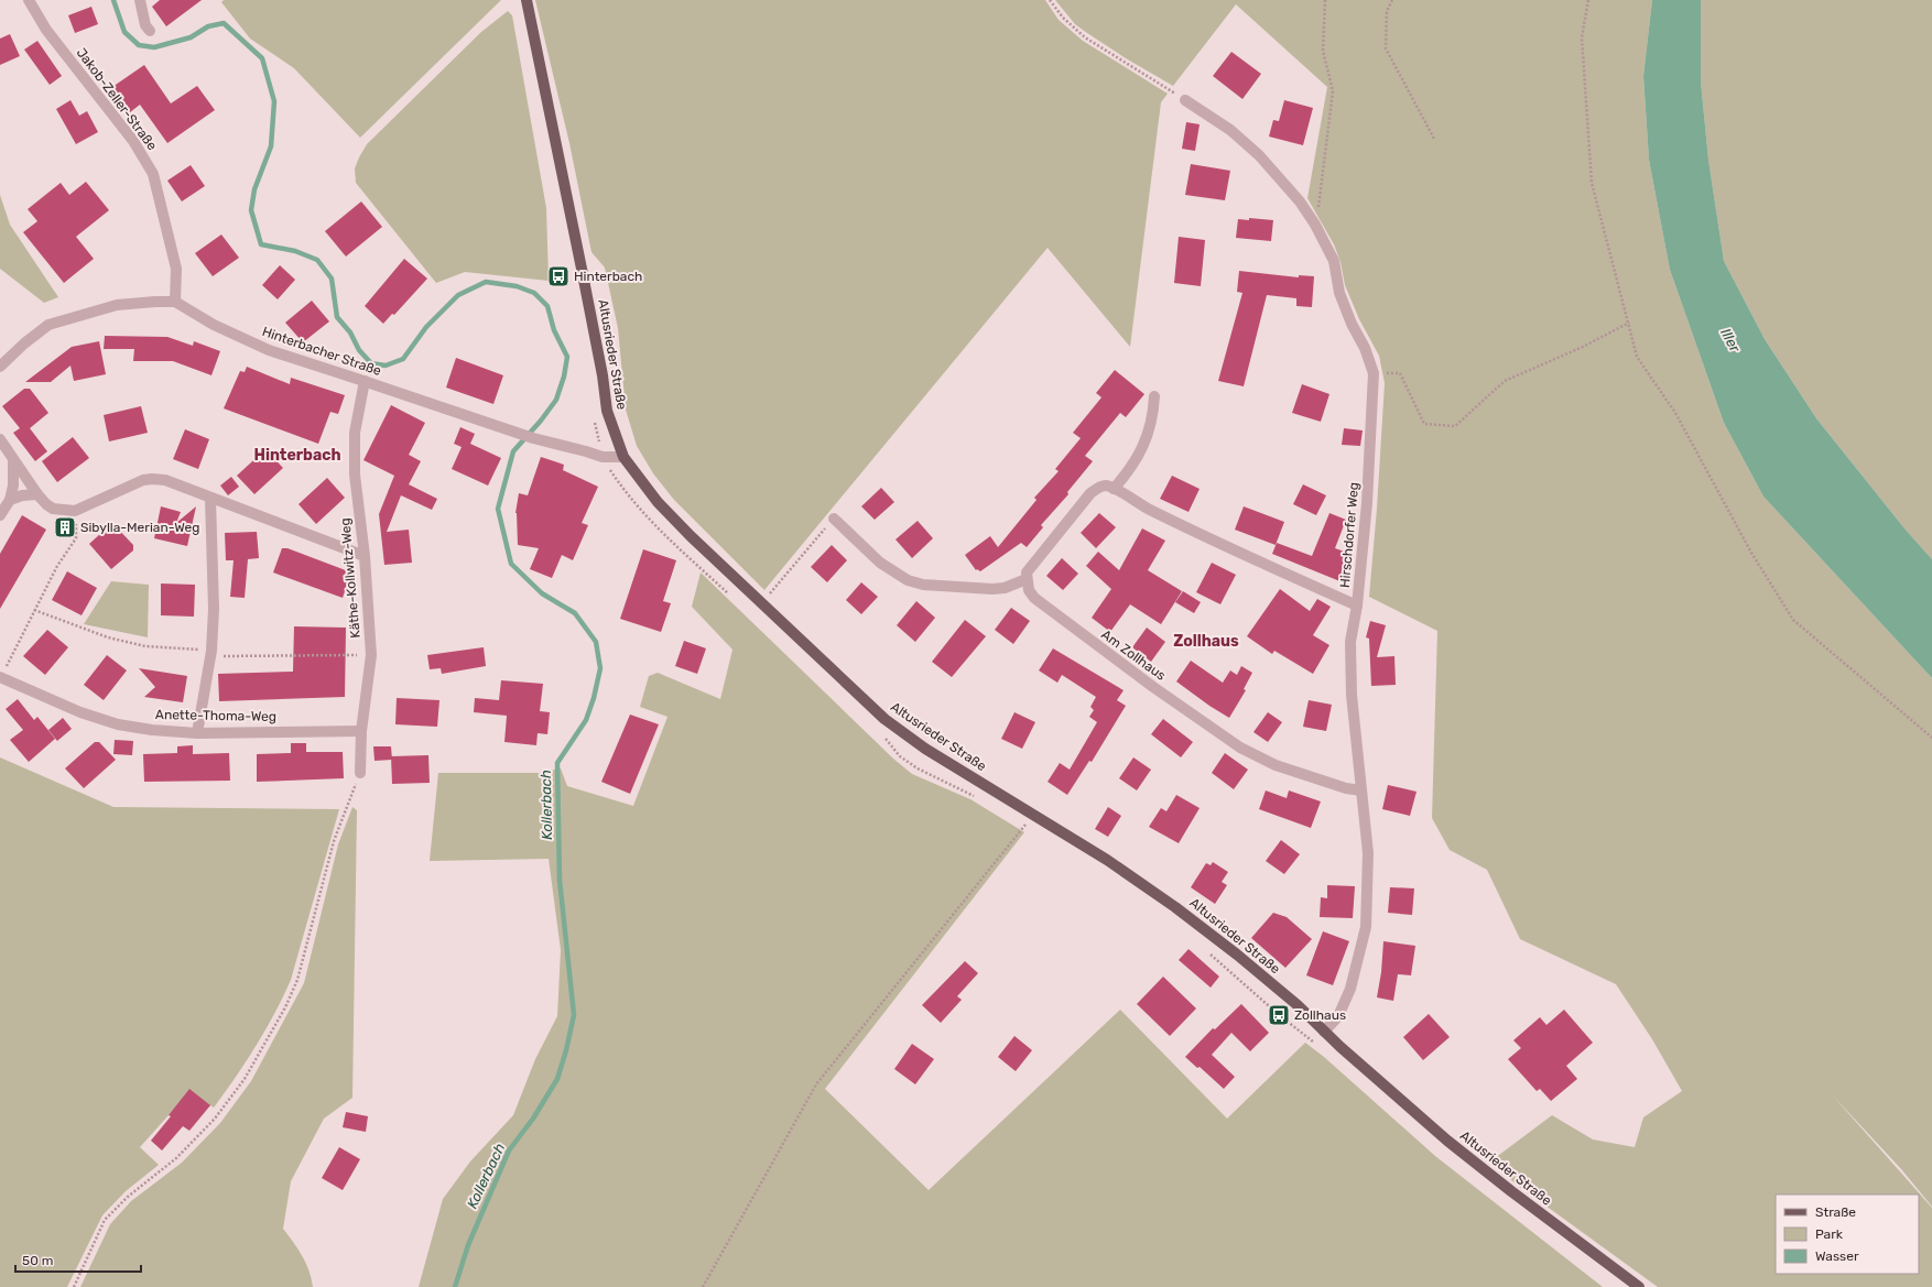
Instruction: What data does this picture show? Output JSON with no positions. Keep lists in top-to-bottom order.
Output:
{
  "streets": {
    "main road": ["Altusrieder Straße"],
    "street": [
      "Jakob-Zeller-Straße",
      "Hinterbacher Straße",
      "Hirschdorfer Weg",
      "Käthe-Kollwitz-Weg",
      "Am Zollhaus",
      "Anette-Thoma-Weg"
    ]
  },
  "crossings": [
    ["Jakob-Zeller-Straße", "Hinterbacher Straße"],
    ["Hinterbacher Straße", "Altusrieder Straße"],
    ["Hinterbacher Straße", "Käthe-Kollwitz-Weg"],
    ["Altusrieder Straße", "Hirschdorfer Weg"],
    ["Hirschdorfer Weg", "Am Zollhaus"],
    ["Käthe-Kollwitz-Weg", "Anette-Thoma-Weg"]
  ],
  "districts": ["Hinterbach", "Zollhaus"],
  "water": ["Iller", "Kollerbach"],
  "places": {
    "bus stop": ["Hinterbach", "Zollhaus"],
    "building": ["Sibylla-Merian-Weg"]
  },
  "legend": ["Straße", "Park", "Wasser"],
  "scale_bar": "50 m"
}
